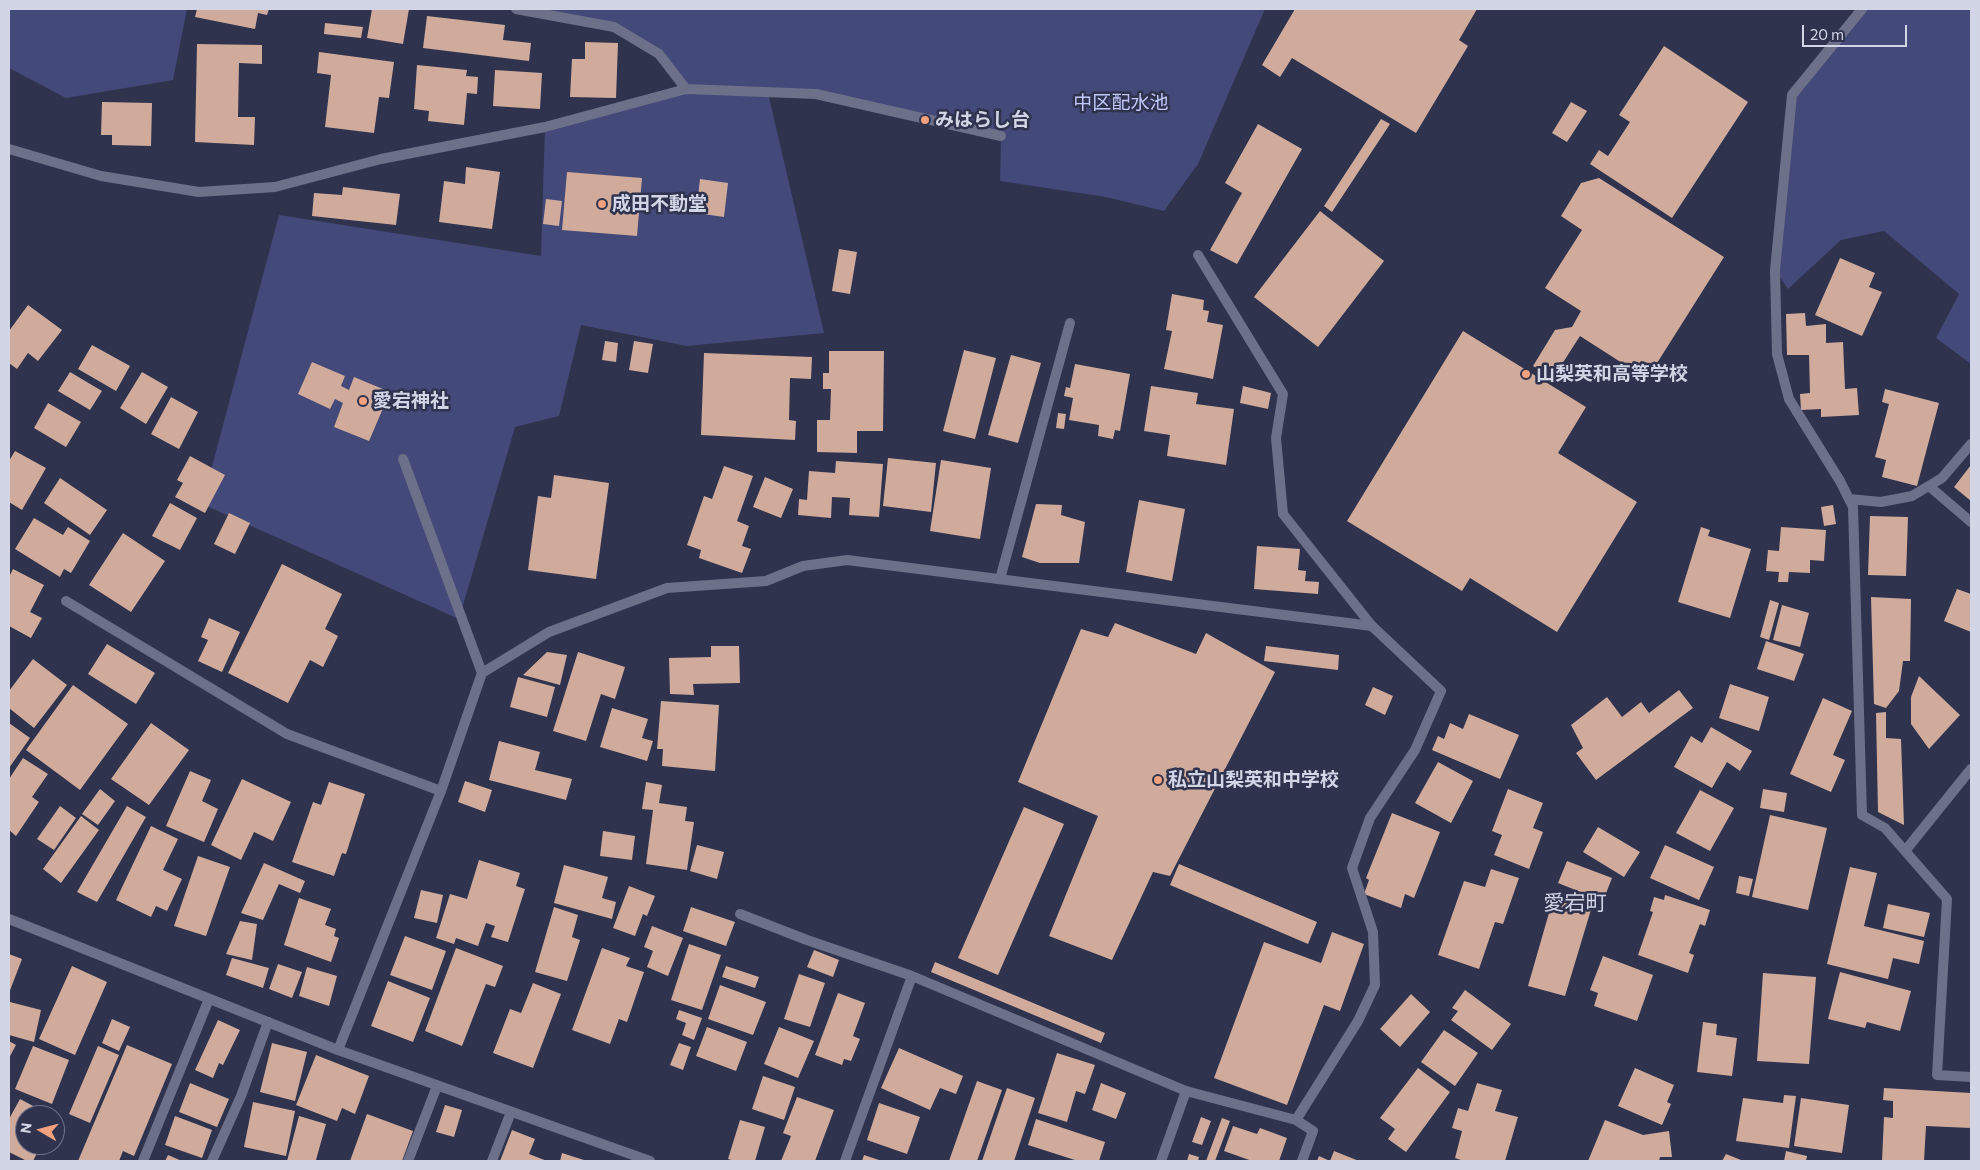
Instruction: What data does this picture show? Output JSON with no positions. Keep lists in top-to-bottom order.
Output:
{
  "districts": ["愛宕町"],
  "parks": ["中区配水池"],
  "places": [
    "みはらし台",
    "成田不動堂",
    "山梨英和高等学校",
    "愛宕神社",
    "私立山梨英和中学校"
  ],
  "scale_bar": "20 m",
  "north": "left"
}
